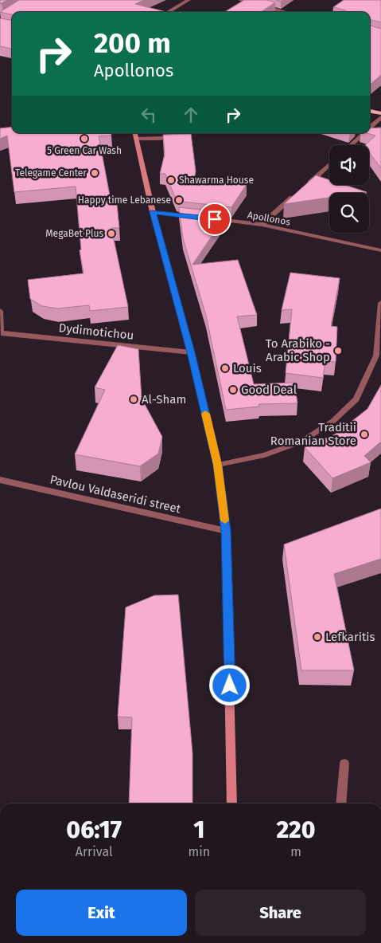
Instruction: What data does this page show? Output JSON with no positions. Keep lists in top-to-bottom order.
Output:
{
  "streets": {
    "street": ["Apollonos", "Dydimotichou", "Pavlou Valdaseridi street"]
  },
  "places": [
    "5 Green Car Wash",
    "Telegame Center",
    "Shawarma House",
    "Happy time Lebanese",
    "MegaBet Plus",
    "To Arabiko - Arabic Shop",
    "Louis",
    "Good Deal",
    "Al-Sham",
    "Traditii Romanian Store",
    "Lefkaritis"
  ],
  "page": {
    "turn": ["200 m", "Apollonos"],
    "eta": [
      "06:17",
      "Arrival",
      "1",
      "min",
      "220",
      "m"
    ],
    "buttons": ["Exit", "Share"]
  }
}
